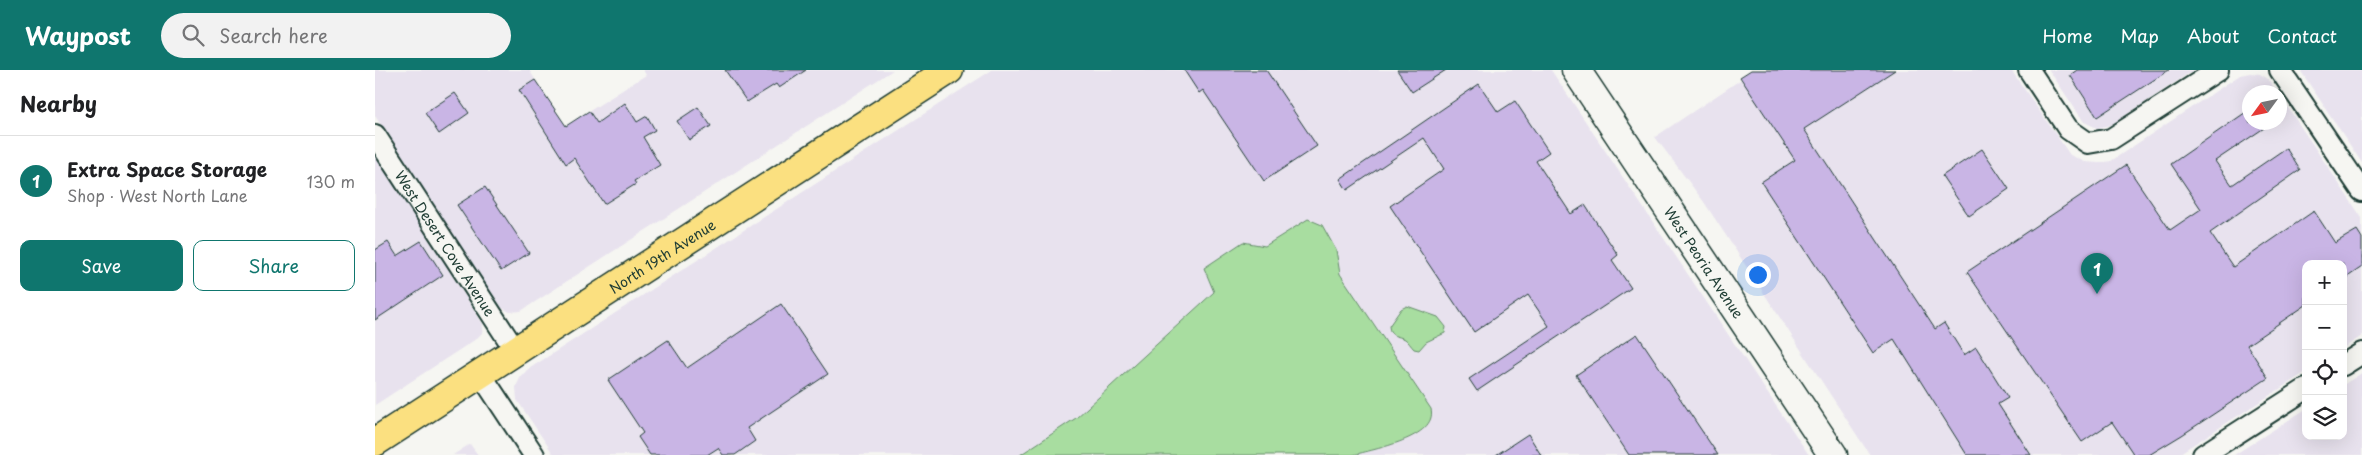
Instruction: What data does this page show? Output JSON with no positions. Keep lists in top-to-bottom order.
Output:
{
  "streets": {
    "main road": ["North 19th Avenue", "West Peoria Avenue"],
    "street": ["West Desert Cove Avenue"]
  },
  "crossings": [
    ["West Desert Cove Avenue", "North 19th Avenue"]
  ],
  "north": "bottom left",
  "page": {
    "header": "Waypost",
    "search": "Search here",
    "nav": [
      "Home",
      "Map",
      "About",
      "Contact"
    ],
    "heading": "Nearby",
    "list": [
      {
        "mark": "1",
        "name": "Extra Space Storage",
        "note": "Shop · West North Lane",
        "value": "130 m"
      }
    ],
    "buttons": ["Save", "Share"],
    "pins": "1",
    "map_buttons": ["+", "−"]
  }
}
